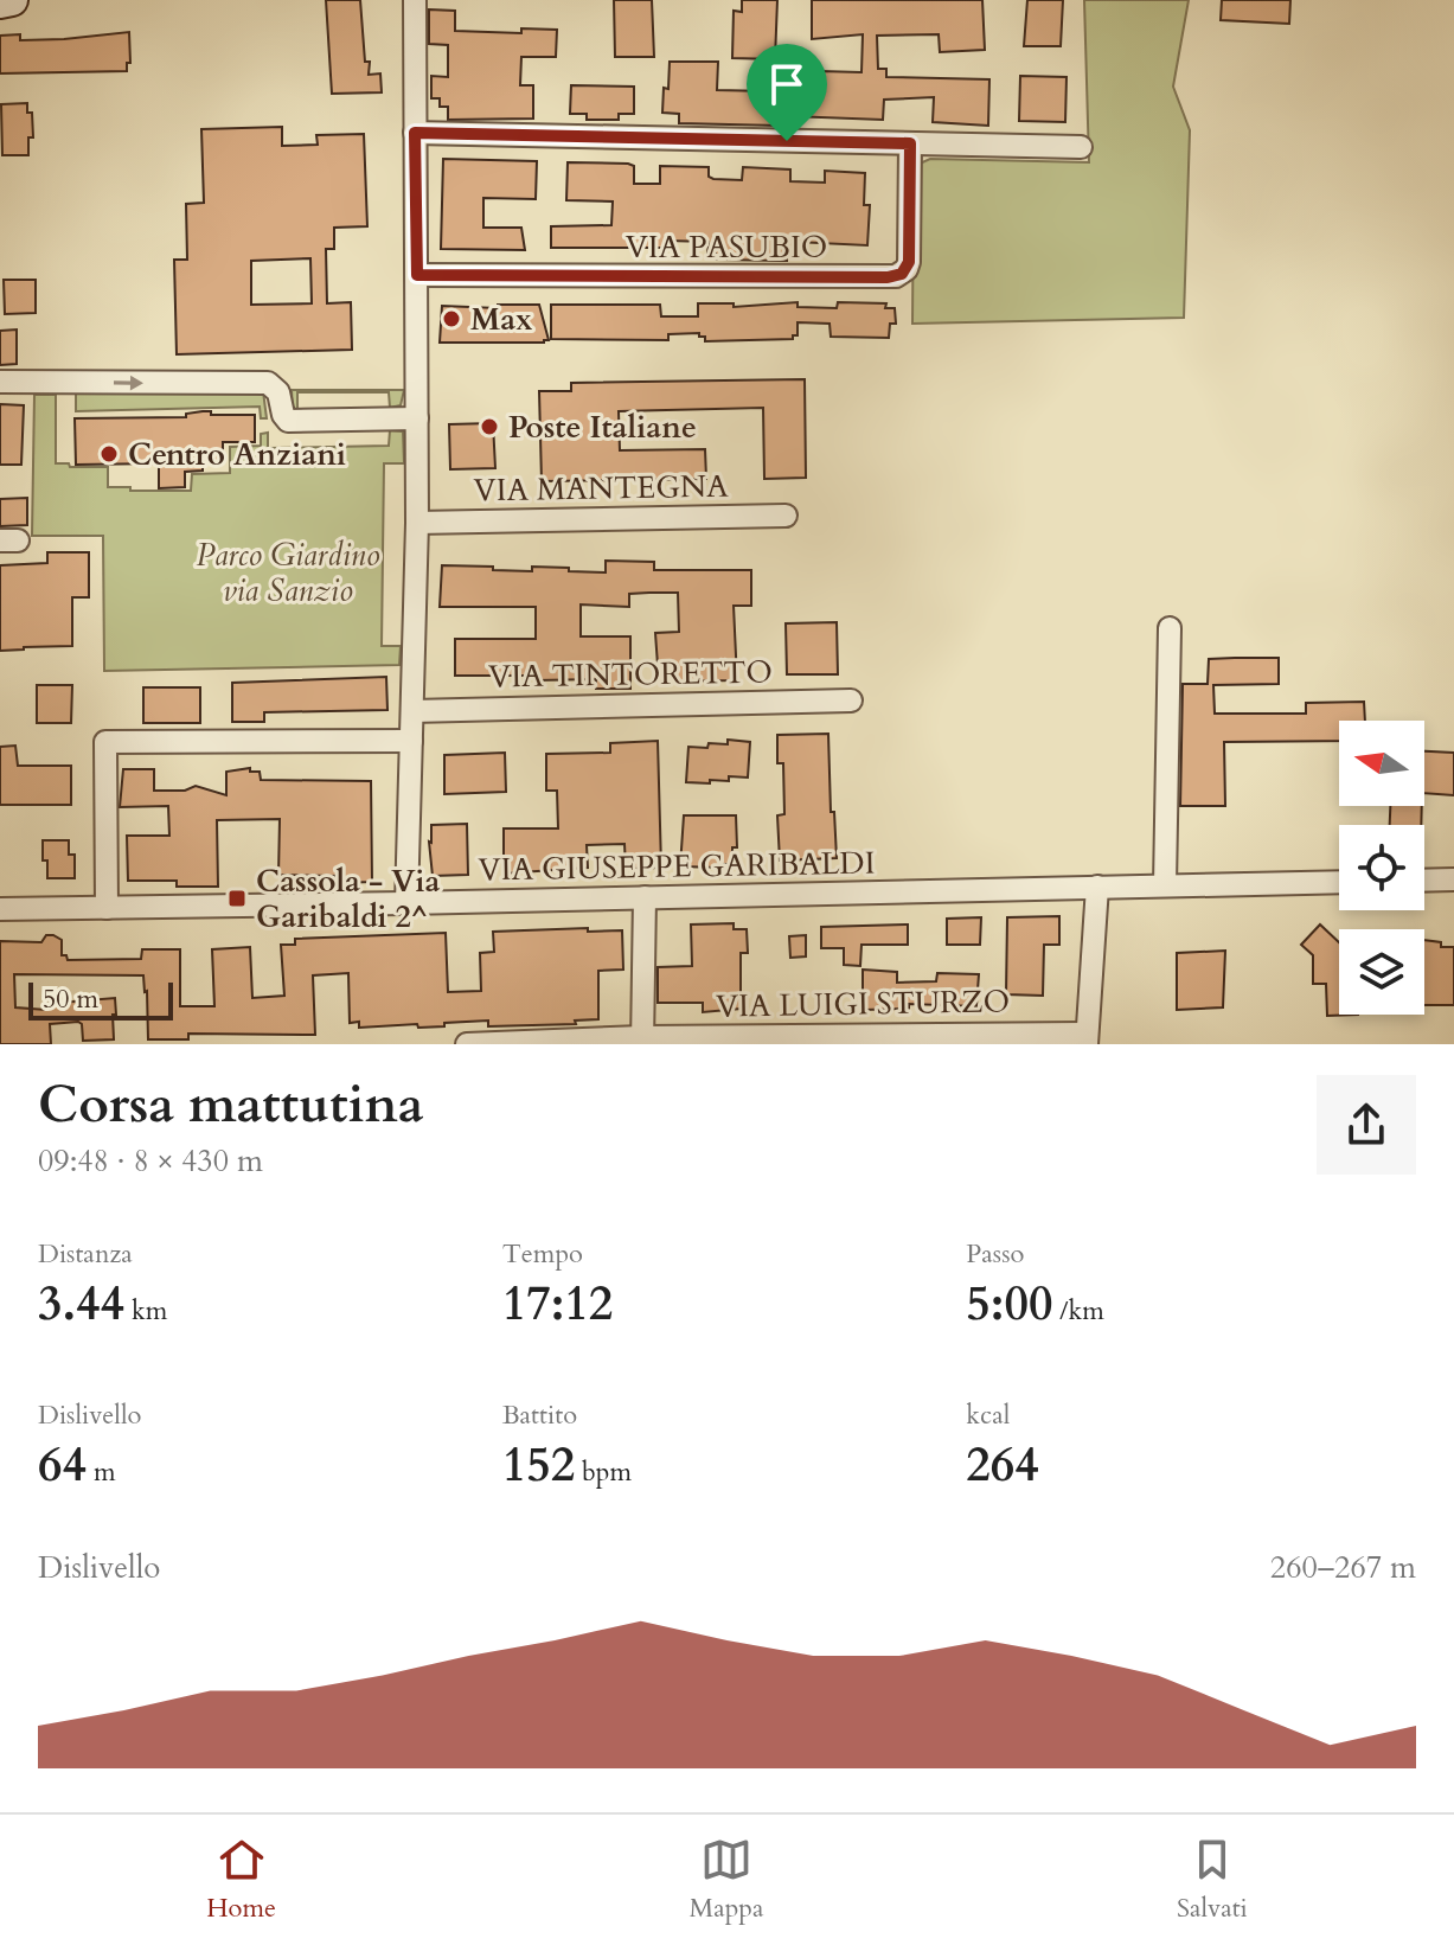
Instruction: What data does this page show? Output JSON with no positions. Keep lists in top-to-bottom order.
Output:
{
  "streets": {
    "street": [
      "VIA PASUBIO",
      "VIA MANTEGNA",
      "VIA TINTORETTO",
      "VIA GIUSEPPE GARIBALDI",
      "VIA LUIGI STURZO"
    ]
  },
  "parks": ["Parco Giardino via Sanzio"],
  "places": {
    "other": ["Max", "Poste Italiane", "Centro Anziani"],
    "transit": ["Cassola - Via Garibaldi 2^"]
  },
  "scale_bar": "50 m",
  "north": "left",
  "page": {
    "scale": "50 m",
    "heading": ["Corsa mattutina", "09:48 · 8 × 430 m"],
    "stats": [
      ["Distanza", "3.44 km"],
      ["Tempo", "17:12"],
      ["Passo", "5:00 /km"],
      ["Dislivello", "64 m"],
      ["Battito", "152 bpm"],
      ["kcal", "264"]
    ],
    "chart": ["Dislivello", "260–267 m"],
    "tabs": ["Home", "Mappa", "Salvati"]
  }
}
